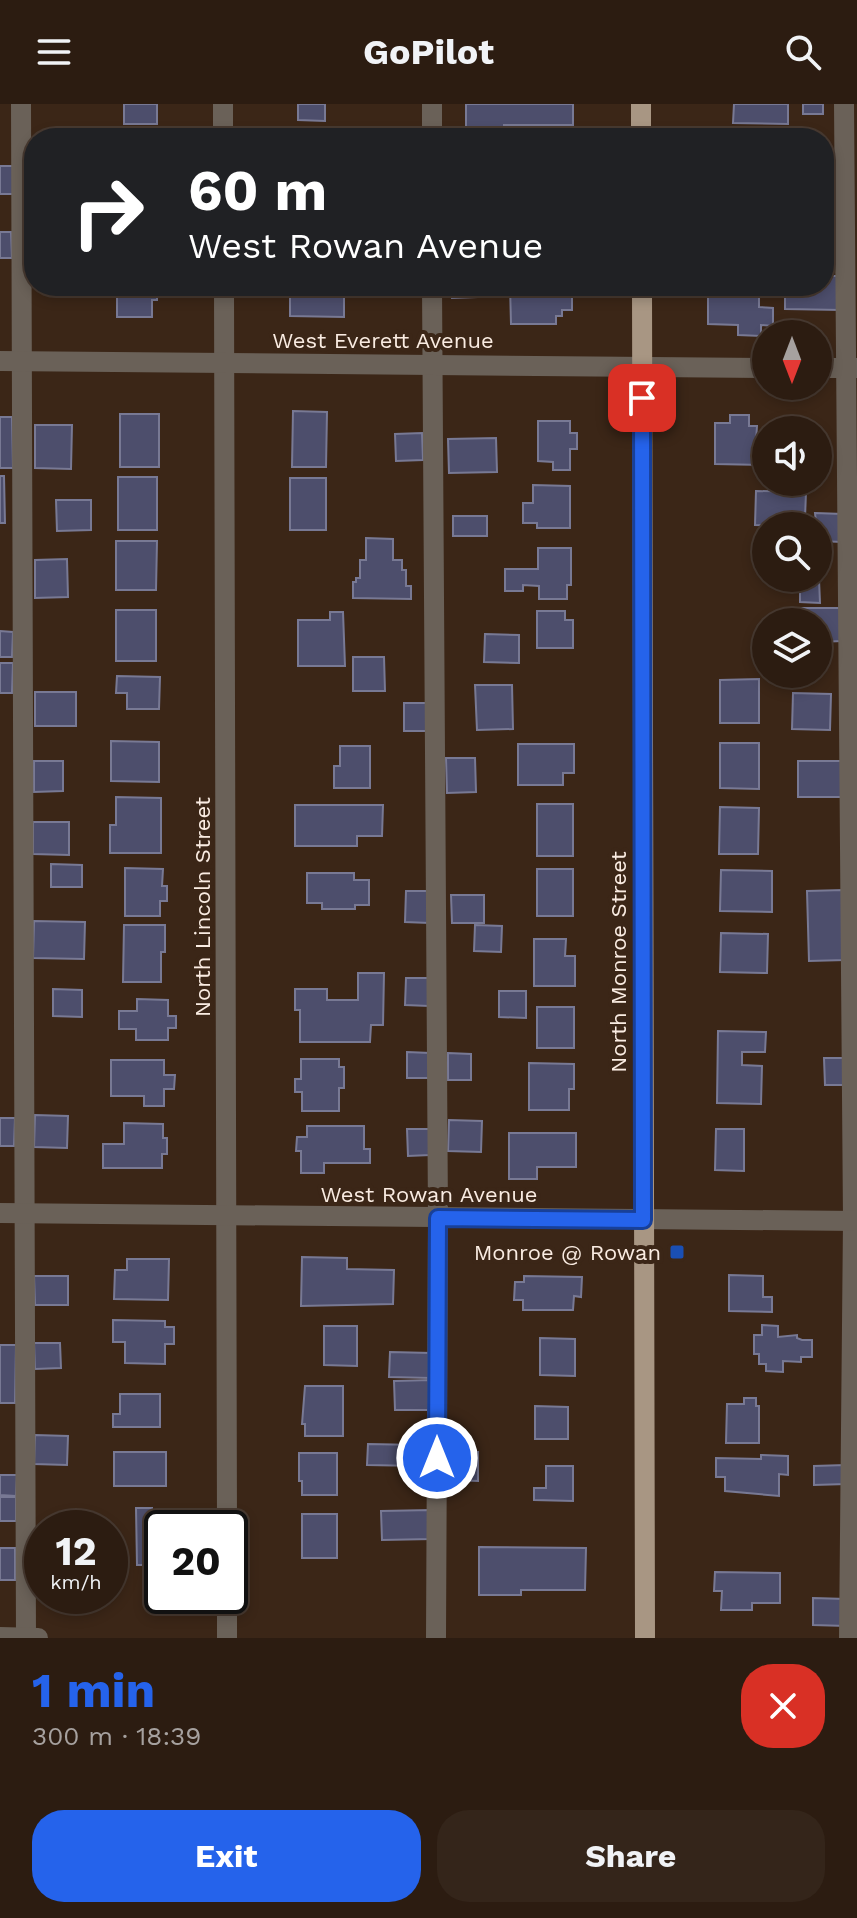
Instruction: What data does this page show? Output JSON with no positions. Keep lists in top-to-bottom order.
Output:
{
  "streets": {
    "main road": ["North Monroe Street"],
    "street": ["West Everett Avenue", "North Lincoln Street", "West Rowan Avenue"]
  },
  "crossings": [
    ["West Everett Avenue", "North Lincoln Street"],
    ["West Everett Avenue", "North Monroe Street"],
    ["North Lincoln Street", "West Rowan Avenue"],
    ["North Monroe Street", "West Rowan Avenue"]
  ],
  "places": {
    "transit": ["Monroe @ Rowan"]
  },
  "north": "bottom",
  "page": {
    "header": "GoPilot",
    "turn": ["60 m", "West Rowan Avenue"],
    "speed": "12 km/h",
    "limit": "20",
    "heading": ["1 min", "300 m · 18:39"],
    "buttons": ["Exit", "Share"]
  }
}
